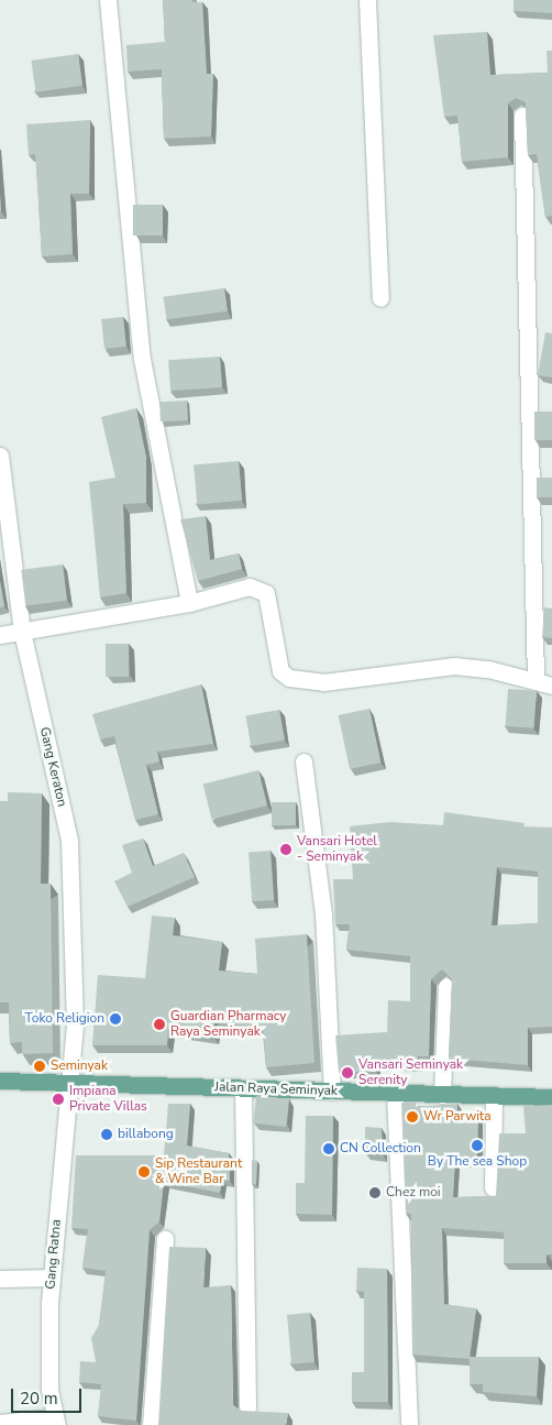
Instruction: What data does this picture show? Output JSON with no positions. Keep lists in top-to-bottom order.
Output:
{
  "streets": {
    "main road": ["Jalan Raya Seminyak"],
    "street": ["Gang Keraton", "Gang Ratna"]
  },
  "crossings": [
    ["Gang Keraton", "Jalan Raya Seminyak"],
    ["Gang Keraton", "Gang Ratna"],
    ["Jalan Raya Seminyak", "Gang Ratna"]
  ],
  "places": [
    "Vansari Hotel - Seminyak",
    "Toko Religion",
    "Guardian Pharmacy Raya Seminyak",
    "Seminyak",
    "Vansari Seminyak Serenity",
    "Impiana Private Villas",
    "Wr Parwita",
    "billabong",
    "By The sea Shop",
    "CN Collection",
    "Sip Restaurant & Wine Bar",
    "Chez moi"
  ],
  "scale_bar": "20 m"
}
